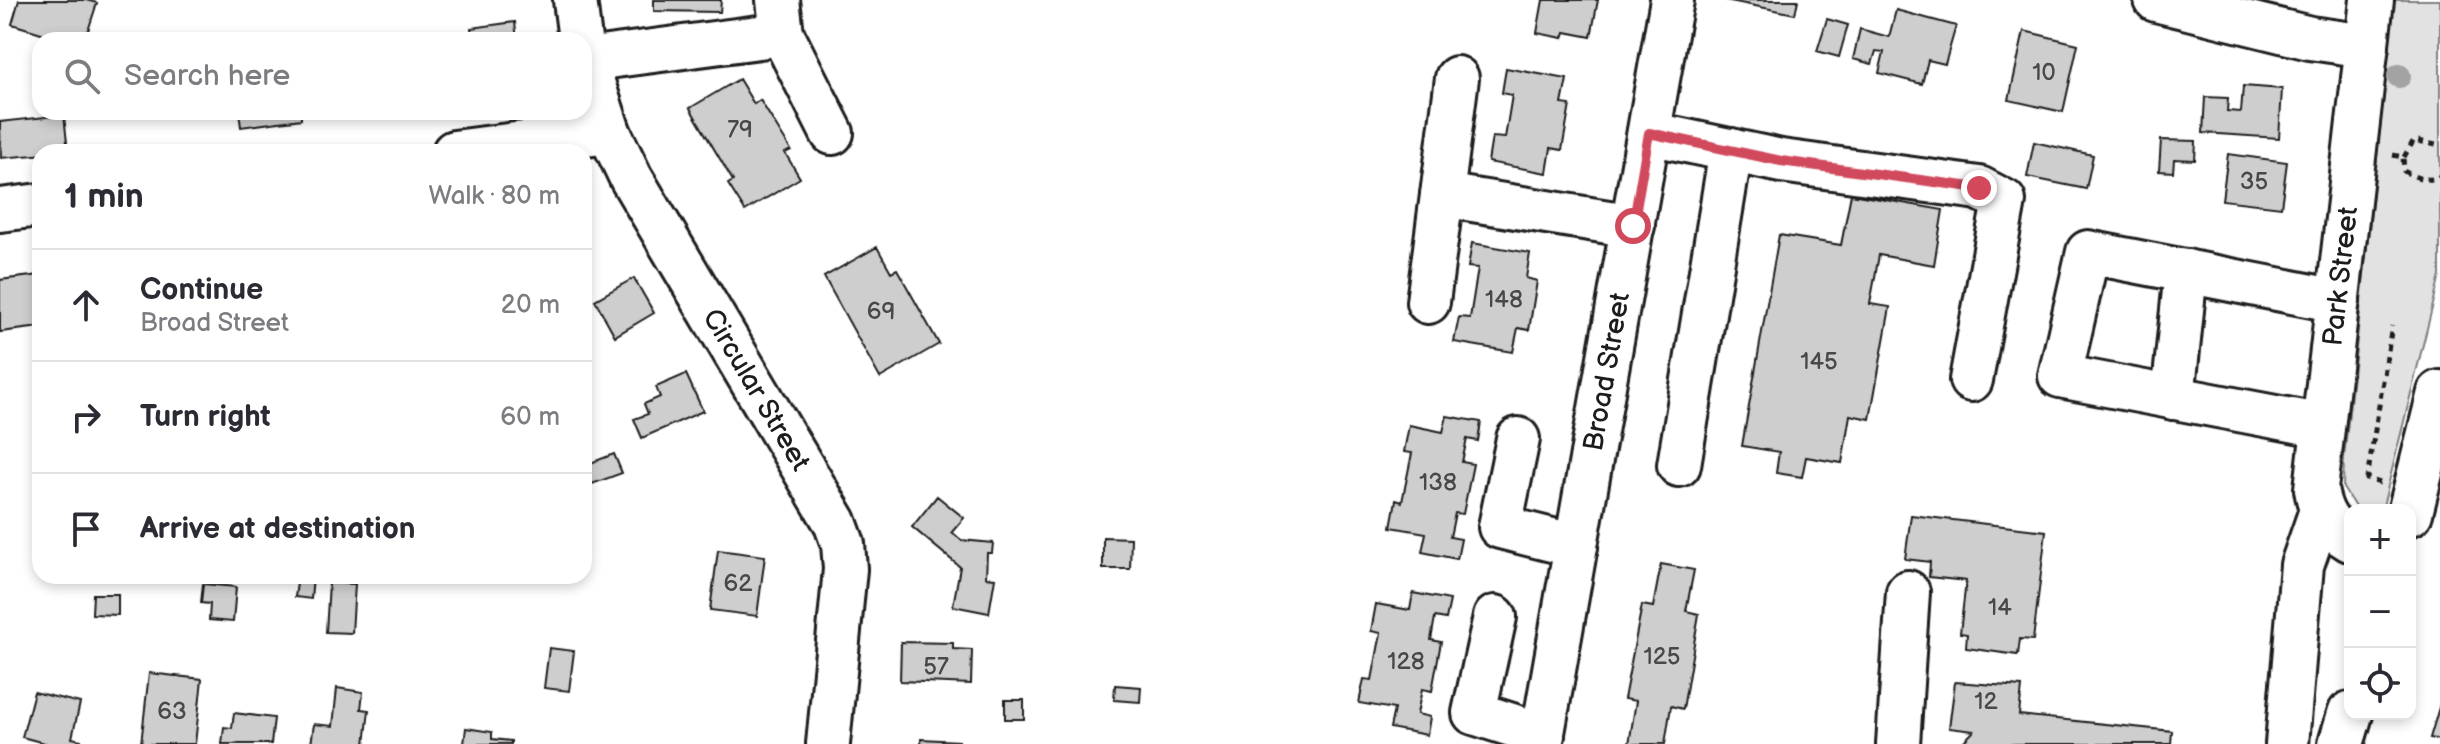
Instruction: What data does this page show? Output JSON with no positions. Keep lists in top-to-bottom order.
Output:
{
  "streets": {
    "street": ["Park Street", "Broad Street", "Circular Street"]
  },
  "house_numbers": [
    "10",
    "79",
    "35",
    "148",
    "69",
    "145",
    "138",
    "62",
    "14",
    "125",
    "128",
    "57",
    "12",
    "63"
  ],
  "page": {
    "search": "Search here",
    "heading": ["1 min", "Walk · 80 m"],
    "list": [
      ["Continue", "Broad Street", "20 m"],
      ["Turn right", "60 m"],
      "Arrive at destination"
    ],
    "map_buttons": ["+", "−"]
  }
}
